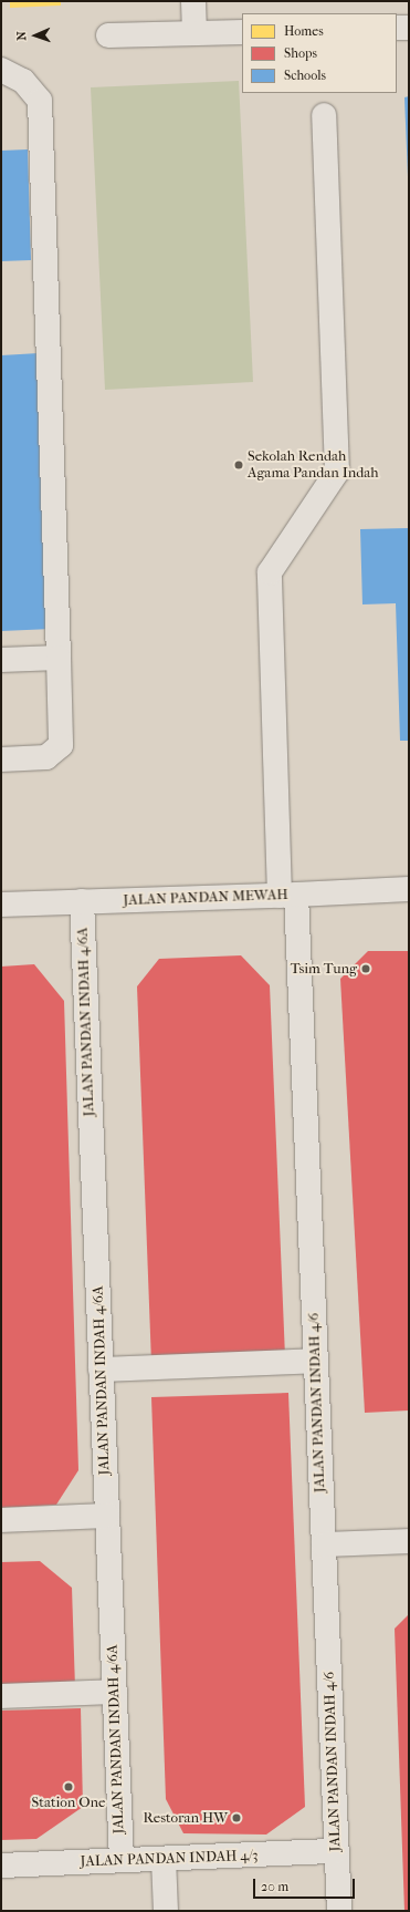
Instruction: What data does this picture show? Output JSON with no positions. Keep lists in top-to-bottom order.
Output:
{
  "streets": {
    "street": [
      "JALAN PANDAN MEWAH",
      "JALAN PANDAN INDAH 4/6A",
      "JALAN PANDAN INDAH 4/6",
      "JALAN PANDAN INDAH 4/3"
    ]
  },
  "crossings": [
    ["JALAN PANDAN MEWAH", "JALAN PANDAN INDAH 4/6A"],
    ["JALAN PANDAN MEWAH", "JALAN PANDAN INDAH 4/6"],
    ["JALAN PANDAN INDAH 4/6A", "JALAN PANDAN INDAH 4/3"],
    ["JALAN PANDAN INDAH 4/6", "JALAN PANDAN INDAH 4/3"]
  ],
  "places": [
    "Sekolah Rendah Agama Pandan Indah",
    "Tsim Tung",
    "Station One",
    "Restoran HW"
  ],
  "legend": ["Homes", "Shops", "Schools"],
  "scale_bar": "20 m",
  "north": "left"
}
